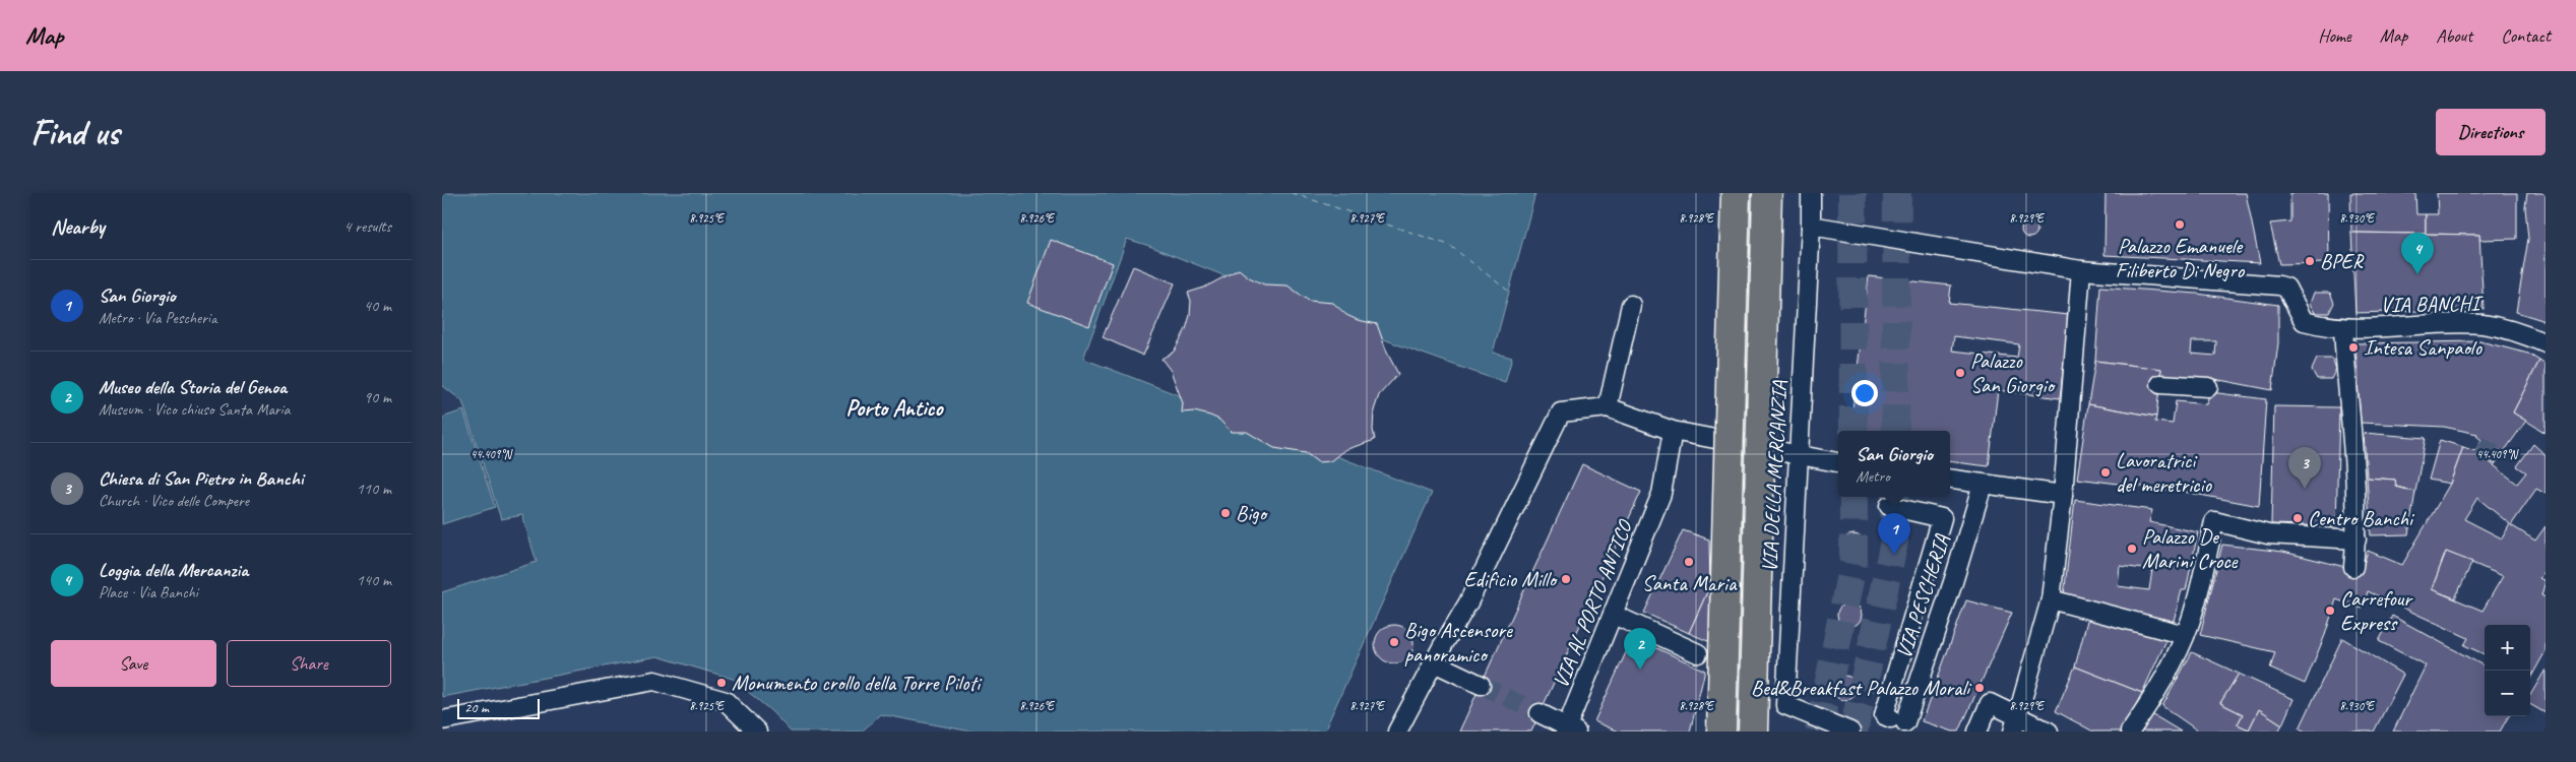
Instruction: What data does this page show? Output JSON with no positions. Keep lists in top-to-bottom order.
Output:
{
  "streets": {
    "street": [
      "VIA BANCHI",
      "VIA DELLA MERCANZIA",
      "VIA PESCHERIA",
      "VIA AL PORTO ANTICO"
    ]
  },
  "districts": ["Porto Antico"],
  "places": [
    "Palazzo Emanuele Filiberto Di Negro",
    "BPER",
    "Intesa Sanpaolo",
    "Palazzo San Giorgio",
    "Lavoratrici del meretricio",
    "Bigo",
    "Centro Banchi",
    "Palazzo De Marini Croce",
    "Santa Maria",
    "Edificio Millo",
    "Carrefour Express",
    "Bigo Ascensore panoramico",
    "Monumento crollo della Torre Piloti",
    "Bed&Breakfast Palazzo Morali"
  ],
  "scale_bar": "20 m",
  "page": {
    "header": "Map",
    "nav": [
      "Home",
      "Map",
      "About",
      "Contact"
    ],
    "buttons": [
      "Directions",
      ["Save", "Share"]
    ],
    "title": "Find us",
    "heading": ["Nearby", "4 results"],
    "pins": [
      "4",
      "3",
      "1",
      "2"
    ],
    "list": [
      {
        "mark": "1",
        "name": "San Giorgio",
        "note": "Metro · Via Pescheria",
        "value": "40 m"
      },
      {
        "mark": "2",
        "name": "Museo della Storia del Genoa",
        "note": "Museum · Vico chiuso Santa Maria",
        "value": "90 m"
      },
      {
        "mark": "3",
        "name": "Chiesa di San Pietro in Banchi",
        "note": "Church · Vico delle Compere",
        "value": "110 m"
      },
      {
        "mark": "4",
        "name": "Loggia della Mercanzia",
        "note": "Place · Via Banchi",
        "value": "140 m"
      }
    ],
    "popup": ["San Giorgio", "Metro"],
    "map_buttons": ["+", "−"],
    "scale": "20 m"
  },
  "coordinates": [
    "8.925°E",
    "8.926°E",
    "8.927°E",
    "8.928°E",
    "8.929°E",
    "8.930°E",
    "44.409°N"
  ]
}
